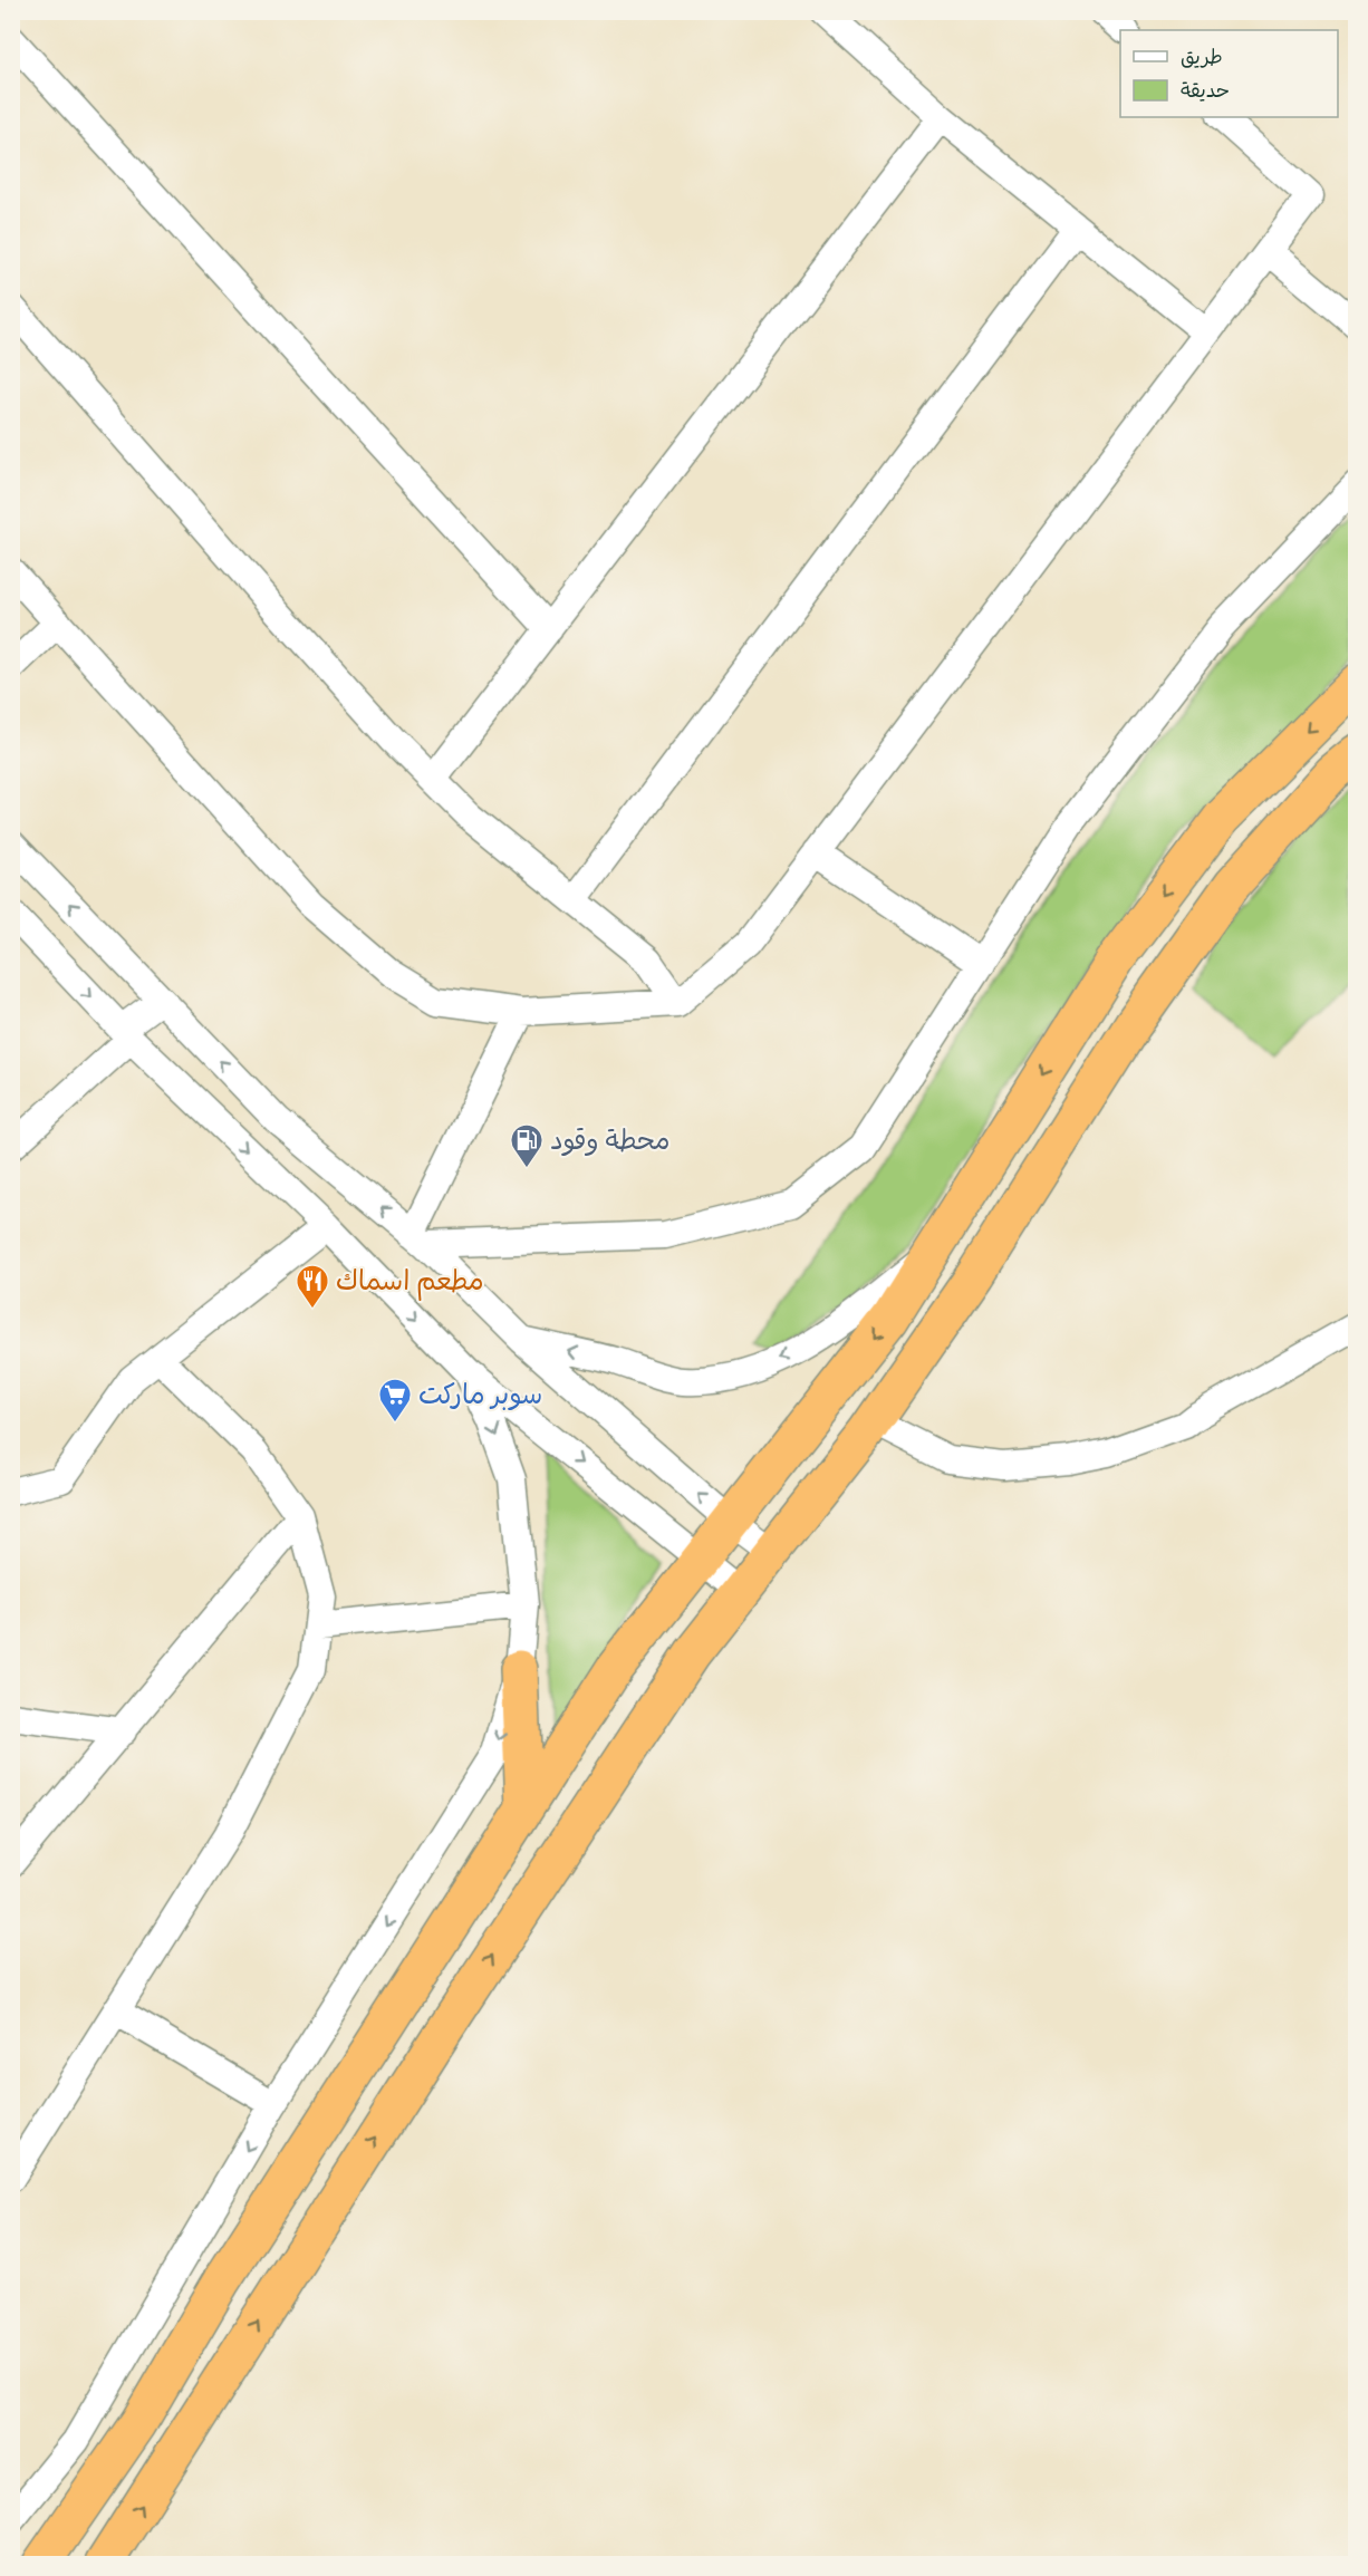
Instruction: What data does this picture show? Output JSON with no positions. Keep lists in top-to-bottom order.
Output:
{
  "places": {
    "fuel station": ["محطة وقود"],
    "restaurant": ["مطعم اسماك"],
    "supermarket": ["سوبر ماركت"]
  },
  "legend": ["طريق", "حديقة"]
}
